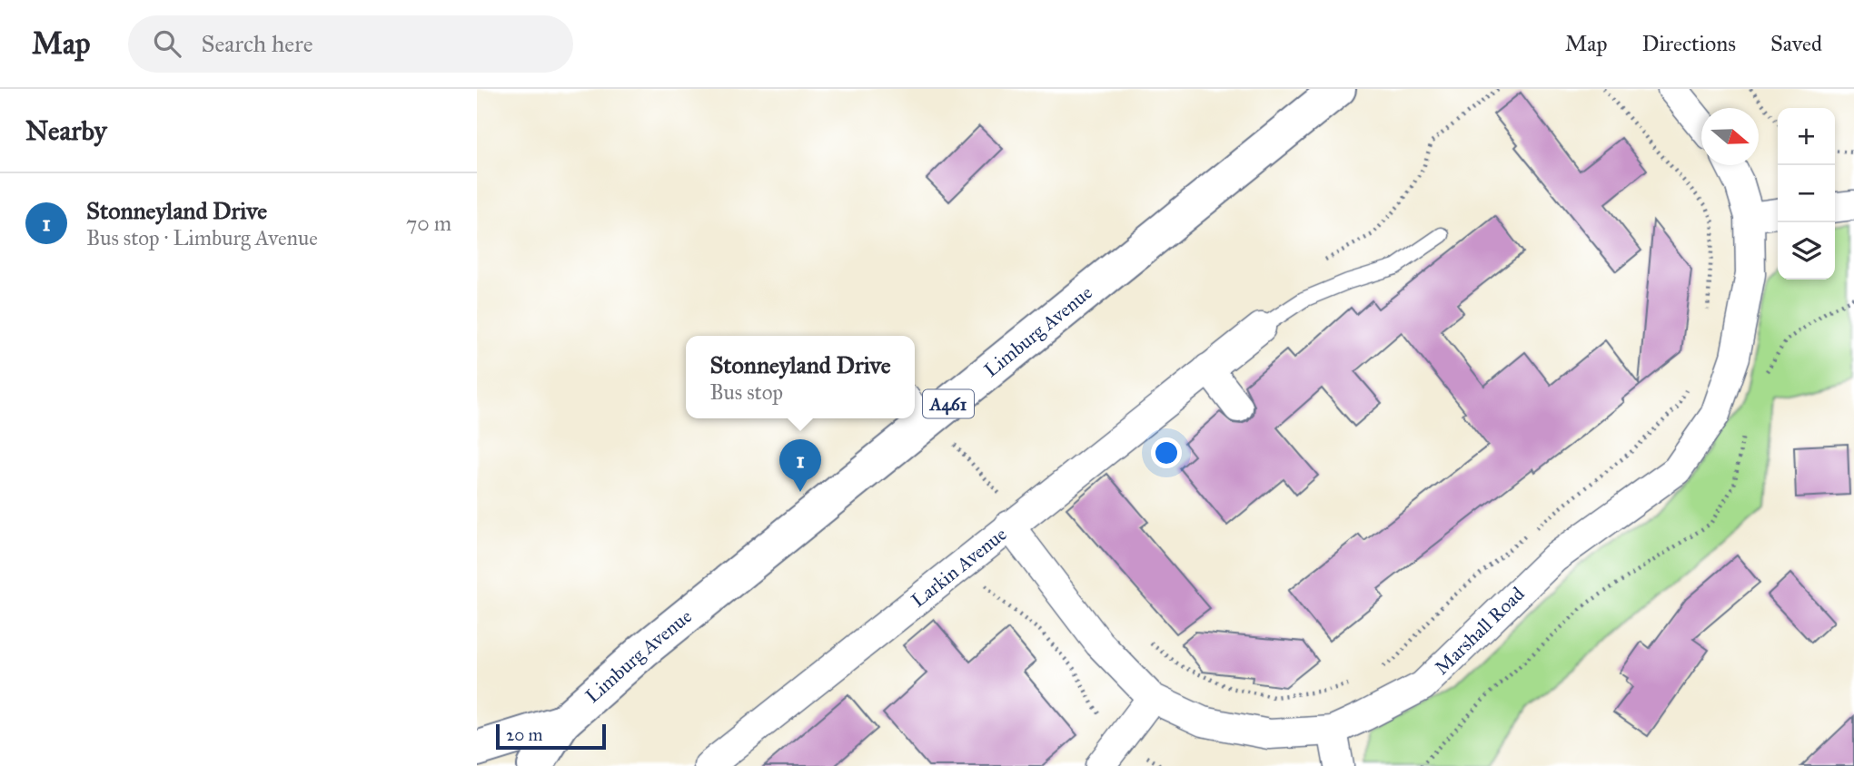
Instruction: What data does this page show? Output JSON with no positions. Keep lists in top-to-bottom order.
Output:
{
  "streets": {
    "main road": ["Limburg Avenue", "A461"],
    "street": ["Larkin Avenue", "Marshall Road"]
  },
  "crossings": [
    ["Larkin Avenue", "Marshall Road"]
  ],
  "scale_bar": "20 m",
  "north": "right",
  "page": {
    "header": "Map",
    "search": "Search here",
    "nav": ["Map", "Directions", "Saved"],
    "heading": "Nearby",
    "map_buttons": ["+", "−"],
    "list": [
      {
        "mark": "1",
        "name": "Stonneyland Drive",
        "note": "Bus stop · Limburg Avenue",
        "value": "70 m"
      }
    ],
    "popup": ["Stonneyland Drive", "Bus stop"],
    "pins": "1",
    "scale": "20 m"
  }
}
